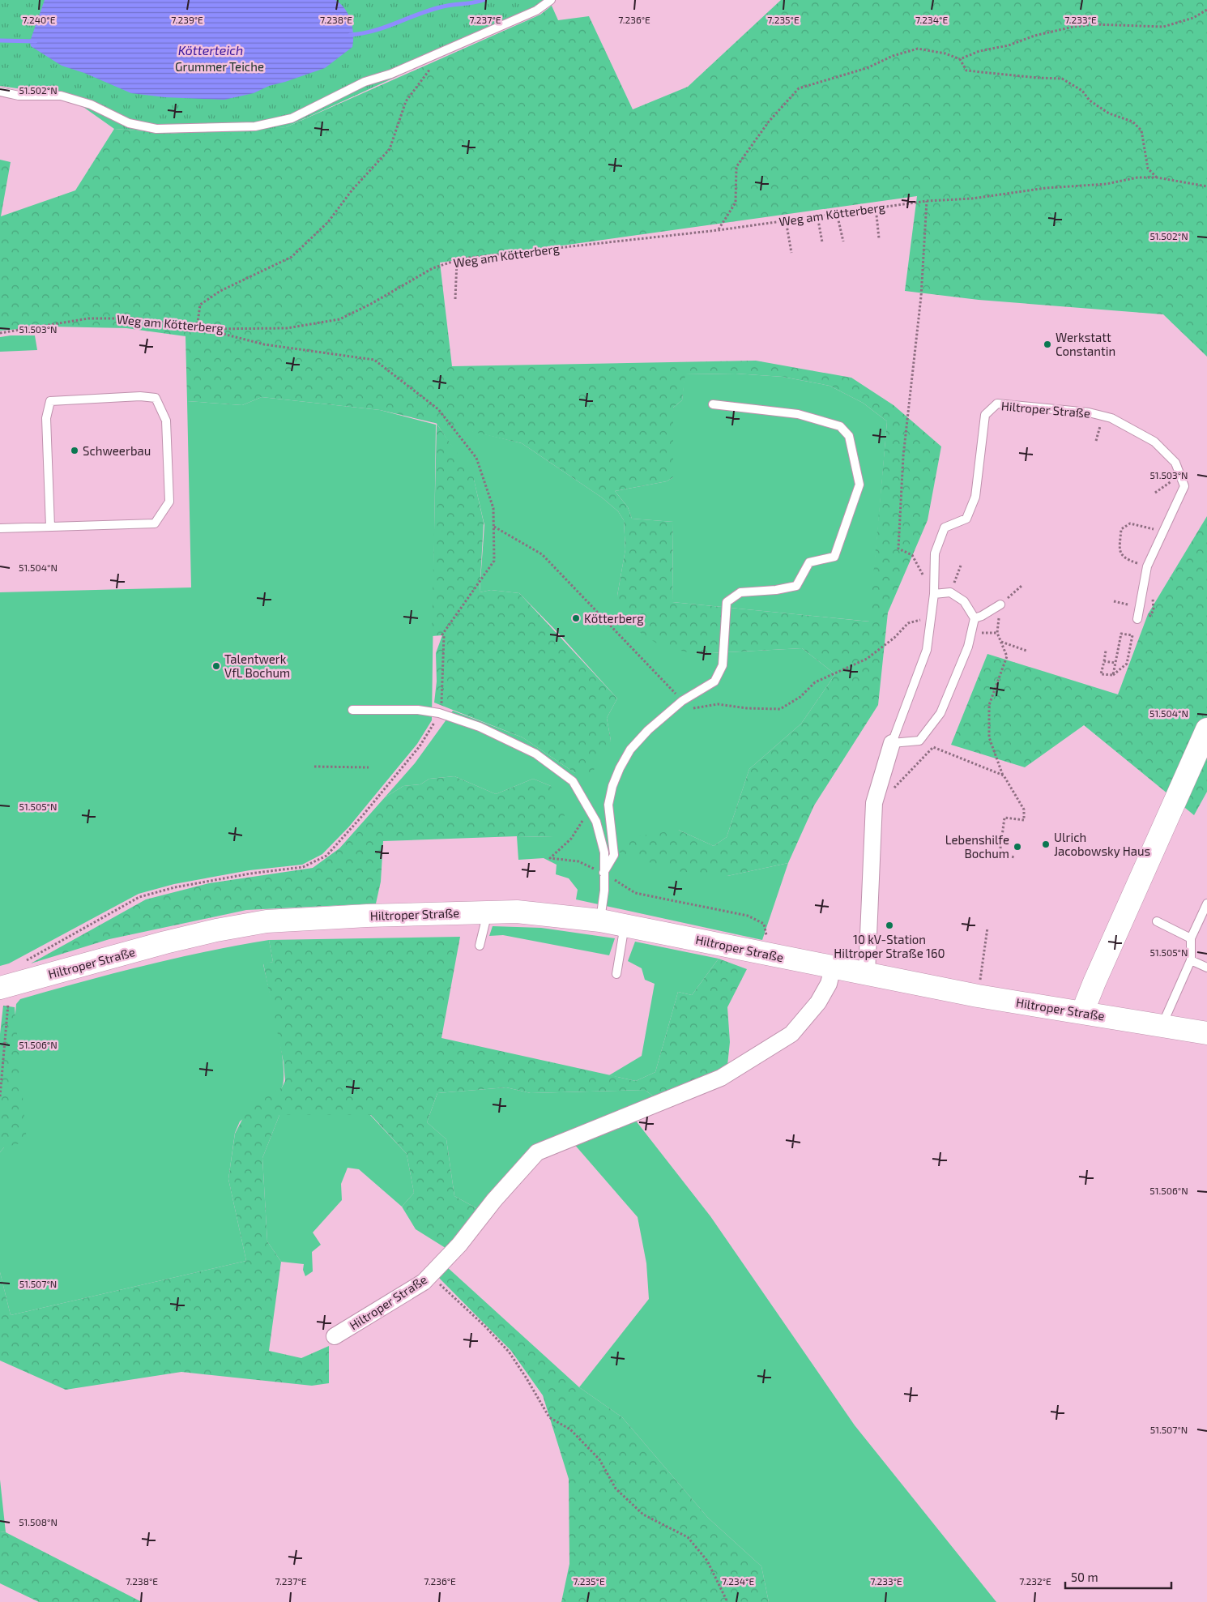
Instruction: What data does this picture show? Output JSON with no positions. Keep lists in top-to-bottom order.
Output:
{
  "streets": {
    "street": ["Hiltroper Straße"],
    "path": ["Weg am Kötterberg"]
  },
  "water": ["Kötterteich"],
  "parks": ["Grummer Teiche"],
  "places": [
    "Werkstatt Constantin",
    "Schweerbau",
    "Kötterberg",
    "Talentwerk VfL Bochum",
    "Ulrich Jacobowsky Haus",
    "Lebenshilfe Bochum",
    "10 kV-Station Hiltroper Straße 160"
  ],
  "scale_bar": "50 m",
  "coordinates": [
    "7.240°E",
    "7.239°E",
    "7.238°E",
    "7.237°E",
    "7.236°E",
    "7.235°E",
    "7.234°E",
    "7.233°E",
    "51.502°N",
    "51.503°N",
    "51.504°N",
    "51.505°N",
    "51.506°N",
    "51.507°N",
    "51.508°N",
    "7.232°E"
  ]
}
